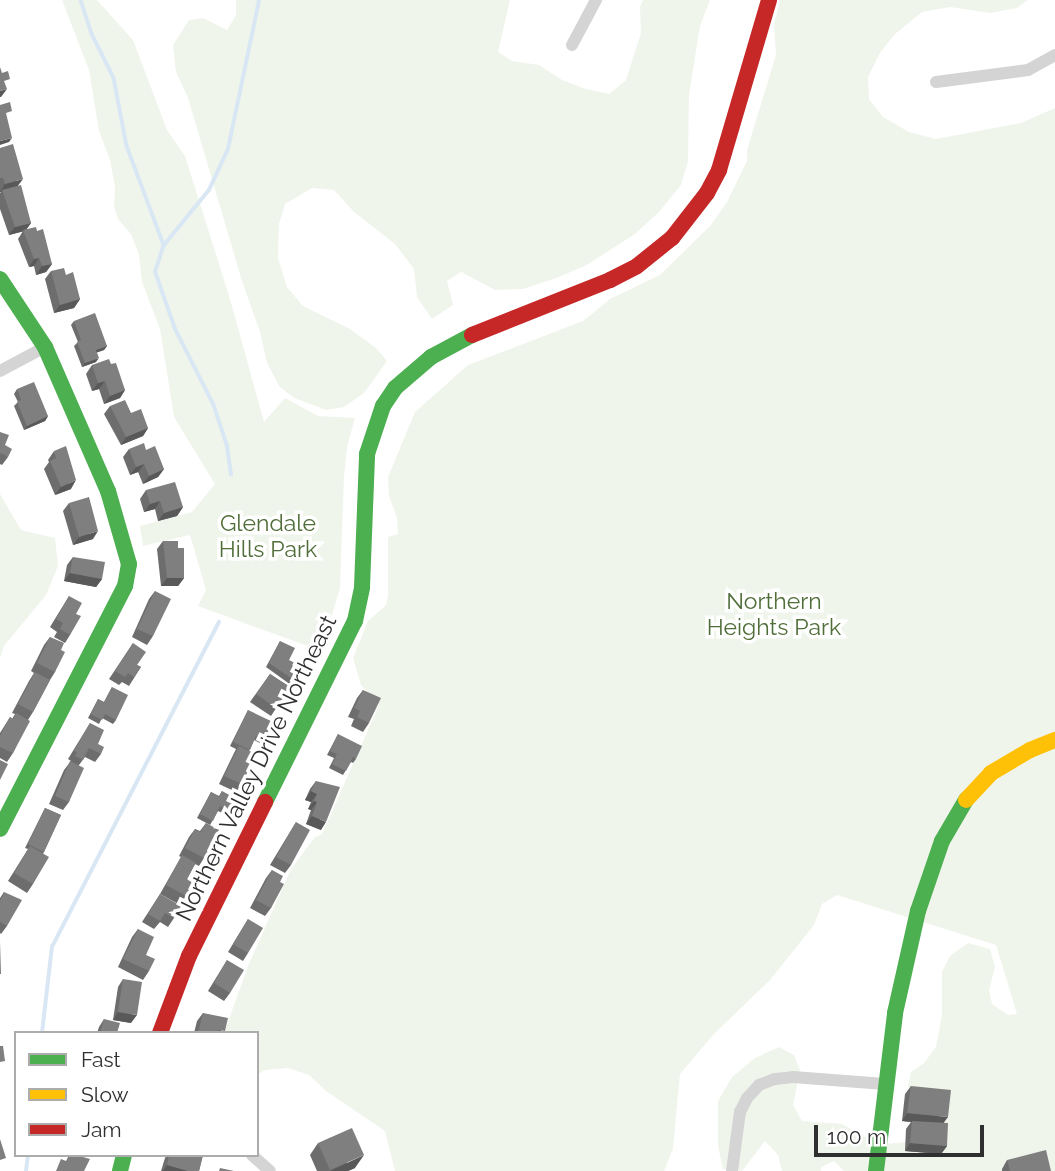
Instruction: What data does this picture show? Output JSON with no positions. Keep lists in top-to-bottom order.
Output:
{
  "streets": {
    "street": ["Northern Valley Drive Northeast"]
  },
  "parks": ["Glendale Hills Park", "Northern Heights Park"],
  "legend": ["Fast", "Slow", "Jam"],
  "scale_bar": "100 m"
}
